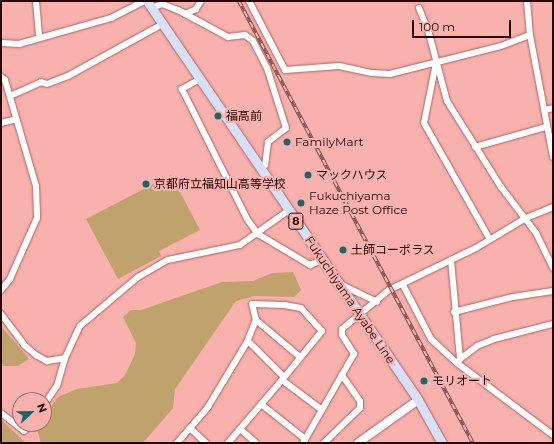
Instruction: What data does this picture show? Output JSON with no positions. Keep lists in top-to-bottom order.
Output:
{
  "streets": {
    "main road": ["8", "Fukuchiyama Ayabe Line"]
  },
  "places": [
    "福高前",
    "FamilyMart",
    "マックハウス",
    "京都府立福知山高等学校",
    "Fukuchiyama Haze Post Office",
    "土師コーポラス",
    "モリオート"
  ],
  "scale_bar": "100 m",
  "north": "right"
}
